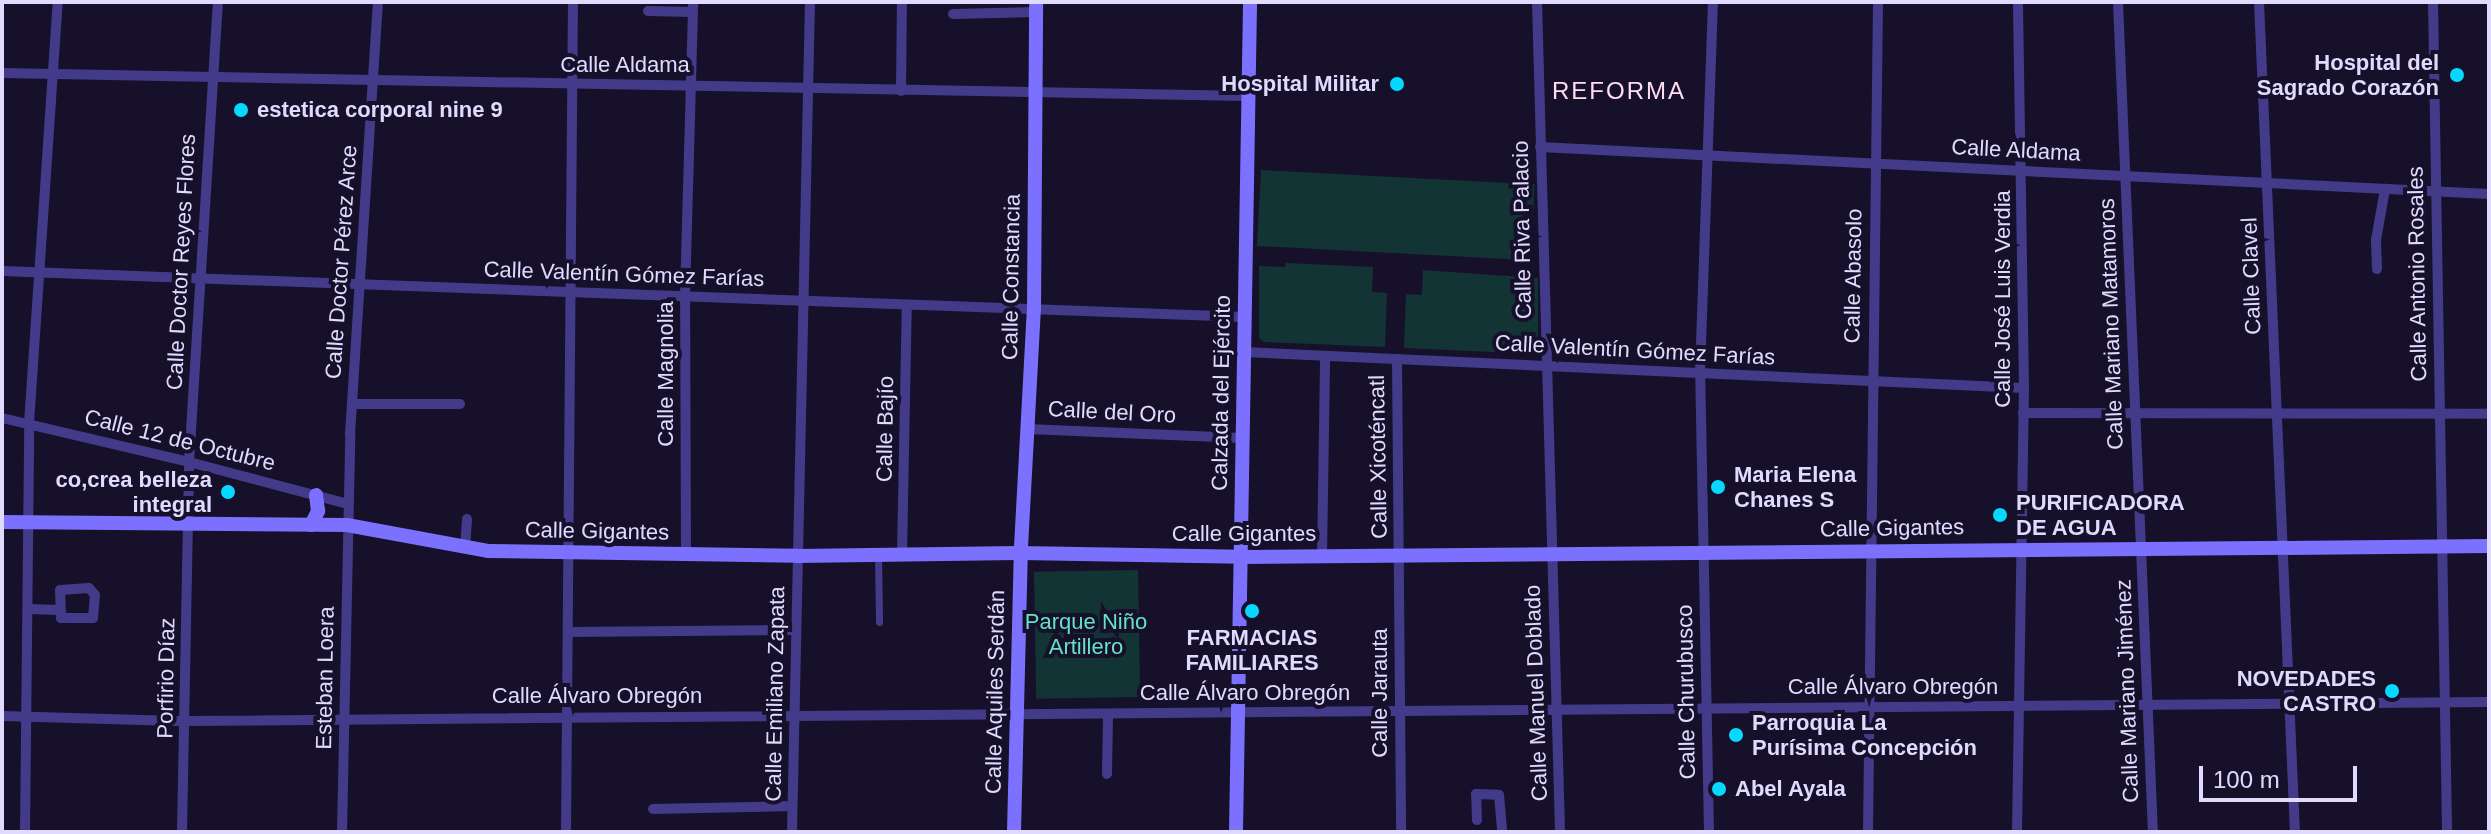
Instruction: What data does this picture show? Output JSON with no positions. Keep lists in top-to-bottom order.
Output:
{
  "streets": {
    "main road": [
      "Calle Constancia",
      "Calzada del Ejército",
      "Calle Gigantes",
      "Calle Aquiles Serdán"
    ],
    "street": [
      "Calle Aldama",
      "Calle Riva Palacio",
      "Calle Doctor Reyes Flores",
      "Calle Doctor Pérez Arce",
      "Calle Valentín Gómez Farías",
      "Calle Antonio Rosales",
      "Calle Abasolo",
      "Calle Clavel",
      "Calle José Luis Verdia",
      "Calle Mariano Matamoros",
      "Calle Magnolia",
      "Calle del Oro",
      "Calle Bajío",
      "Calle 12 de Octubre",
      "Calle Xicoténcatl",
      "Porfirio Díaz",
      "Esteban Loera",
      "Calle Álvaro Obregón",
      "Calle Mariano Jiménez",
      "Calle Churubusco",
      "Calle Jarauta",
      "Calle Manuel Doblado",
      "Calle Emiliano Zapata"
    ]
  },
  "crossings": [
    ["Calle Aldama", "Calle Riva Palacio"],
    ["Calle Aldama", "Calle Doctor Reyes Flores"],
    ["Calle Aldama", "Calle Doctor Pérez Arce"],
    ["Calle Aldama", "Calle Antonio Rosales"],
    ["Calle Aldama", "Calle Abasolo"],
    ["Calle Aldama", "Calle Clavel"],
    ["Calle Aldama", "Calle Constancia"],
    ["Calle Aldama", "Calle José Luis Verdia"],
    ["Calle Aldama", "Calle Mariano Matamoros"],
    ["Calle Aldama", "Calle Magnolia"],
    ["Calle Aldama", "Calzada del Ejército"],
    ["Calle Aldama", "Calle Churubusco"],
    ["Calle Aldama", "Calle Emiliano Zapata"],
    ["Calle Riva Palacio", "Calle Valentín Gómez Farías"],
    ["Calle Riva Palacio", "Calle Gigantes"],
    ["Calle Riva Palacio", "Calle Manuel Doblado"],
    ["Calle Doctor Reyes Flores", "Calle Valentín Gómez Farías"],
    ["Calle Doctor Reyes Flores", "Calle 12 de Octubre"],
    ["Calle Doctor Reyes Flores", "Calle Gigantes"],
    ["Calle Doctor Reyes Flores", "Porfirio Díaz"],
    ["Calle Doctor Pérez Arce", "Calle Valentín Gómez Farías"],
    ["Calle Doctor Pérez Arce", "Calle 12 de Octubre"],
    ["Calle Doctor Pérez Arce", "Calle Gigantes"],
    ["Calle Doctor Pérez Arce", "Esteban Loera"],
    ["Calle Valentín Gómez Farías", "Calle Abasolo"],
    ["Calle Valentín Gómez Farías", "Calle Constancia"],
    ["Calle Valentín Gómez Farías", "Calle José Luis Verdia"],
    ["Calle Valentín Gómez Farías", "Calle Magnolia"],
    ["Calle Valentín Gómez Farías", "Calzada del Ejército"],
    ["Calle Valentín Gómez Farías", "Calle Bajío"],
    ["Calle Valentín Gómez Farías", "Calle Xicoténcatl"],
    ["Calle Valentín Gómez Farías", "Calle Churubusco"],
    ["Calle Valentín Gómez Farías", "Calle Emiliano Zapata"],
    ["Calle Antonio Rosales", "Calle Gigantes"],
    ["Calle Antonio Rosales", "Calle Álvaro Obregón"],
    ["Calle Abasolo", "Calle Gigantes"],
    ["Calle Abasolo", "Calle Álvaro Obregón"],
    ["Calle Clavel", "Calle Gigantes"],
    ["Calle Clavel", "Calle Álvaro Obregón"],
    ["Calle Constancia", "Calle del Oro"],
    ["Calle Constancia", "Calle Gigantes"],
    ["Calle Constancia", "Calle Aquiles Serdán"],
    ["Calle José Luis Verdia", "Calle Gigantes"],
    ["Calle José Luis Verdia", "Calle Álvaro Obregón"],
    ["Calle Mariano Matamoros", "Calle Gigantes"],
    ["Calle Mariano Matamoros", "Calle Mariano Jiménez"],
    ["Calle Magnolia", "Calle Gigantes"],
    ["Calzada del Ejército", "Calle del Oro"],
    ["Calzada del Ejército", "Calle Gigantes"],
    ["Calzada del Ejército", "Calle Álvaro Obregón"],
    ["Calle Bajío", "Calle Gigantes"],
    ["Calle Xicoténcatl", "Calle Gigantes"],
    ["Calle Xicoténcatl", "Calle Jarauta"],
    ["Calle Gigantes", "Porfirio Díaz"],
    ["Calle Gigantes", "Esteban Loera"],
    ["Calle Gigantes", "Calle Mariano Jiménez"],
    ["Calle Gigantes", "Calle Aquiles Serdán"],
    ["Calle Gigantes", "Calle Churubusco"],
    ["Calle Gigantes", "Calle Jarauta"],
    ["Calle Gigantes", "Calle Manuel Doblado"],
    ["Calle Gigantes", "Calle Emiliano Zapata"],
    ["Porfirio Díaz", "Calle Álvaro Obregón"],
    ["Esteban Loera", "Calle Álvaro Obregón"],
    ["Calle Álvaro Obregón", "Calle Mariano Jiménez"],
    ["Calle Álvaro Obregón", "Calle Aquiles Serdán"],
    ["Calle Álvaro Obregón", "Calle Churubusco"],
    ["Calle Álvaro Obregón", "Calle Jarauta"],
    ["Calle Álvaro Obregón", "Calle Manuel Doblado"],
    ["Calle Álvaro Obregón", "Calle Emiliano Zapata"]
  ],
  "districts": ["REFORMA"],
  "parks": ["Parque Niño Artillero"],
  "places": [
    "Hospital del Sagrado Corazón",
    "Hospital Militar",
    "estetica corporal nine 9",
    "Maria Elena Chanes S",
    "co,crea belleza integral",
    "PURIFICADORA DE AGUA",
    "FARMACIAS FAMILIARES",
    "NOVEDADES CASTRO",
    "Parroquia La Purísima Concepción",
    "Abel Ayala"
  ],
  "scale_bar": "100 m"
}
